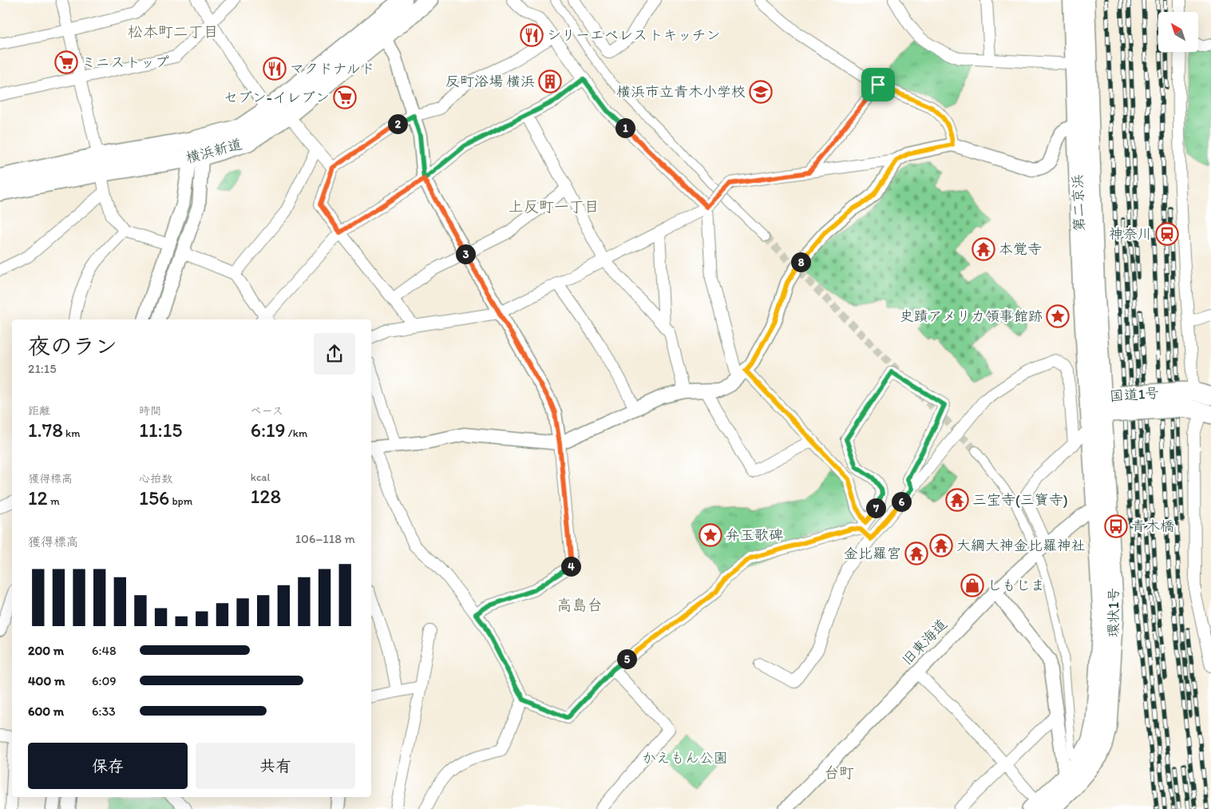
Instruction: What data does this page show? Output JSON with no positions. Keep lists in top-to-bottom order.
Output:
{
  "streets": {
    "highway": ["横浜新道", "第二京浜", "国道1号"],
    "main road": ["環状1号"],
    "street": ["旧東海道"]
  },
  "crossings": [
    ["第二京浜", "国道1号"],
    ["第二京浜", "環状1号"],
    ["国道1号", "環状1号"],
    ["環状1号", "旧東海道"]
  ],
  "districts": [
    "松本町二丁目",
    "上反町一丁目",
    "高島台",
    "台町"
  ],
  "parks": ["かえもん公園"],
  "places": {
    "restaurant": ["シリーエベレストキッチン", "マクドナルド"],
    "supermarket": ["ミニストップ", "セブン-イレブン"],
    "building": ["反町浴場 横浜"],
    "school or university": ["横浜市立青木小学校"],
    "station": ["神奈川"],
    "temple": [
      "本覚寺",
      "三宝寺(三寶寺)",
      "大綱大神金比羅神社",
      "金比羅宮"
    ],
    "place": ["史蹟アメリカ領事館跡", "弁玉歌碑"],
    "bus stop": ["青木橋"],
    "shop": ["しもじま"]
  },
  "north": "top left",
  "page": {
    "pins": [
      "2",
      "1",
      "3",
      "8",
      "6",
      "7",
      "4",
      "5"
    ],
    "heading": ["夜のラン", "21:15"],
    "stats": [
      ["距離", "1.78 km"],
      ["時間", "11:15"],
      ["ペース", "6:19 /km"],
      ["獲得標高", "12 m"],
      ["心拍数", "156 bpm"],
      ["kcal", "128"]
    ],
    "chart": ["獲得標高", "106–118 m"],
    "list": [
      {
        "name": "200 m",
        "note": "6:48"
      },
      {
        "name": "400 m",
        "note": "6:09"
      },
      {
        "name": "600 m",
        "note": "6:33"
      }
    ],
    "buttons": ["保存", "共有"]
  }
}
